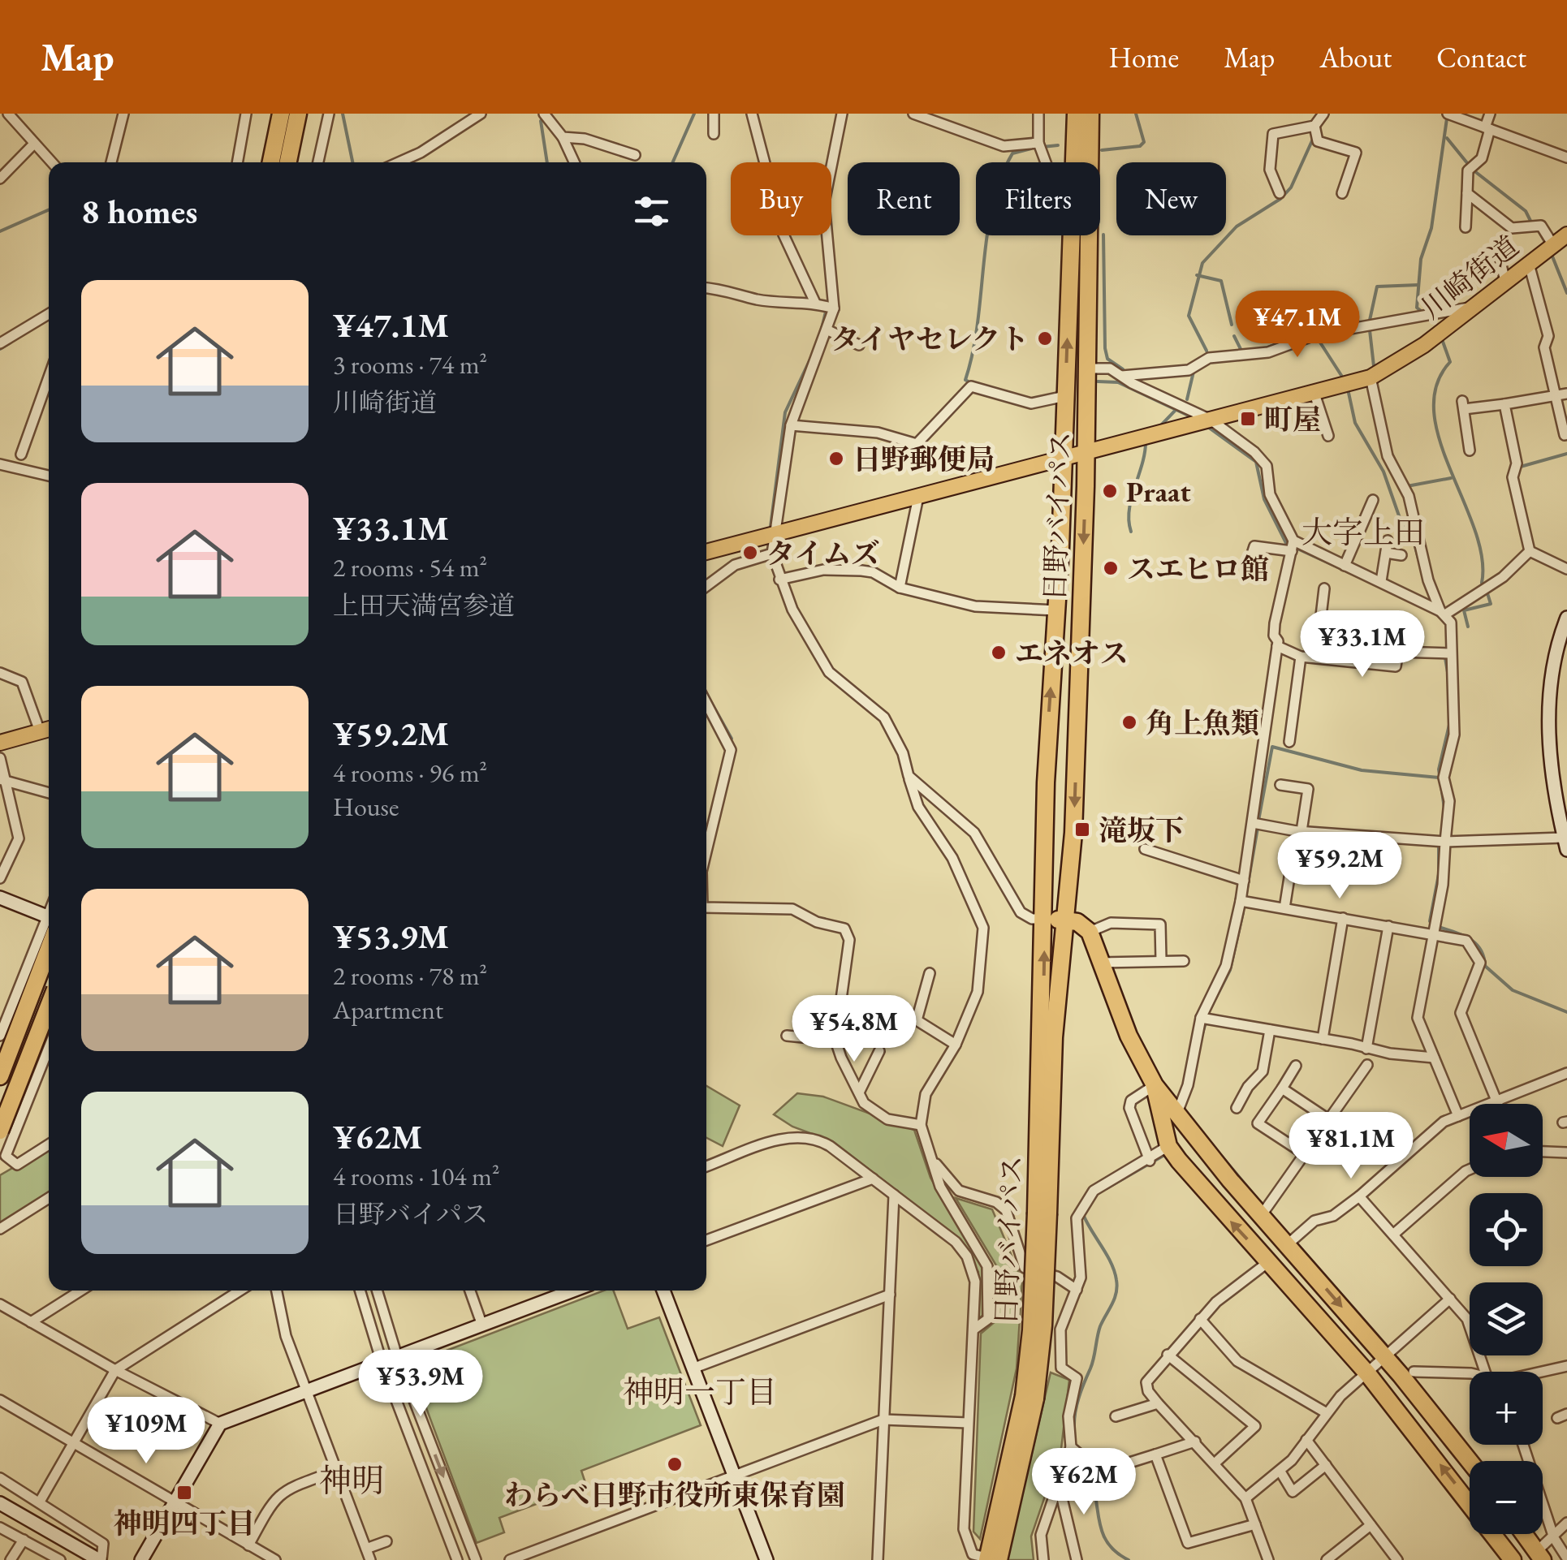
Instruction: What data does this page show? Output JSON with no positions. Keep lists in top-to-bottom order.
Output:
{
  "streets": {
    "highway": ["日野バイパス"],
    "main road": ["川崎街道"]
  },
  "crossings": [
    ["川崎街道", "日野バイパス"]
  ],
  "districts": ["大字上田", "神明一丁目", "神明"],
  "places": {
    "other": [
      "タイヤセレクト",
      "日野郵便局",
      "Praat",
      "タイムズ",
      "スエヒロ館",
      "エネオス",
      "角上魚類",
      "わらべ日野市役所東保育園"
    ],
    "transit": ["町屋", "滝坂下", "神明四丁目"]
  },
  "north": "left",
  "page": {
    "header": "Map",
    "nav": [
      "Home",
      "Map",
      "About",
      "Contact"
    ],
    "chip": [
      "Buy",
      "Rent",
      "Filters",
      "New"
    ],
    "heading": "8 homes",
    "list": [
      {
        "name": "¥47.1M",
        "note": "3 rooms · 74 m² · 川崎街道"
      },
      {
        "name": "¥33.1M",
        "note": "2 rooms · 54 m² · 上田天満宮参道"
      },
      {
        "name": "¥59.2M",
        "note": "4 rooms · 96 m² · House"
      },
      {
        "name": "¥53.9M",
        "note": "2 rooms · 78 m² · Apartment"
      },
      {
        "name": "¥62M",
        "note": "4 rooms · 104 m² · 日野バイパス"
      }
    ],
    "price": [
      "¥47.1M",
      "¥33.1M",
      "¥59.2M",
      "¥54.8M",
      "¥81.1M",
      "¥53.9M",
      "¥109M",
      "¥62M"
    ],
    "map_buttons": ["+", "−"]
  }
}
